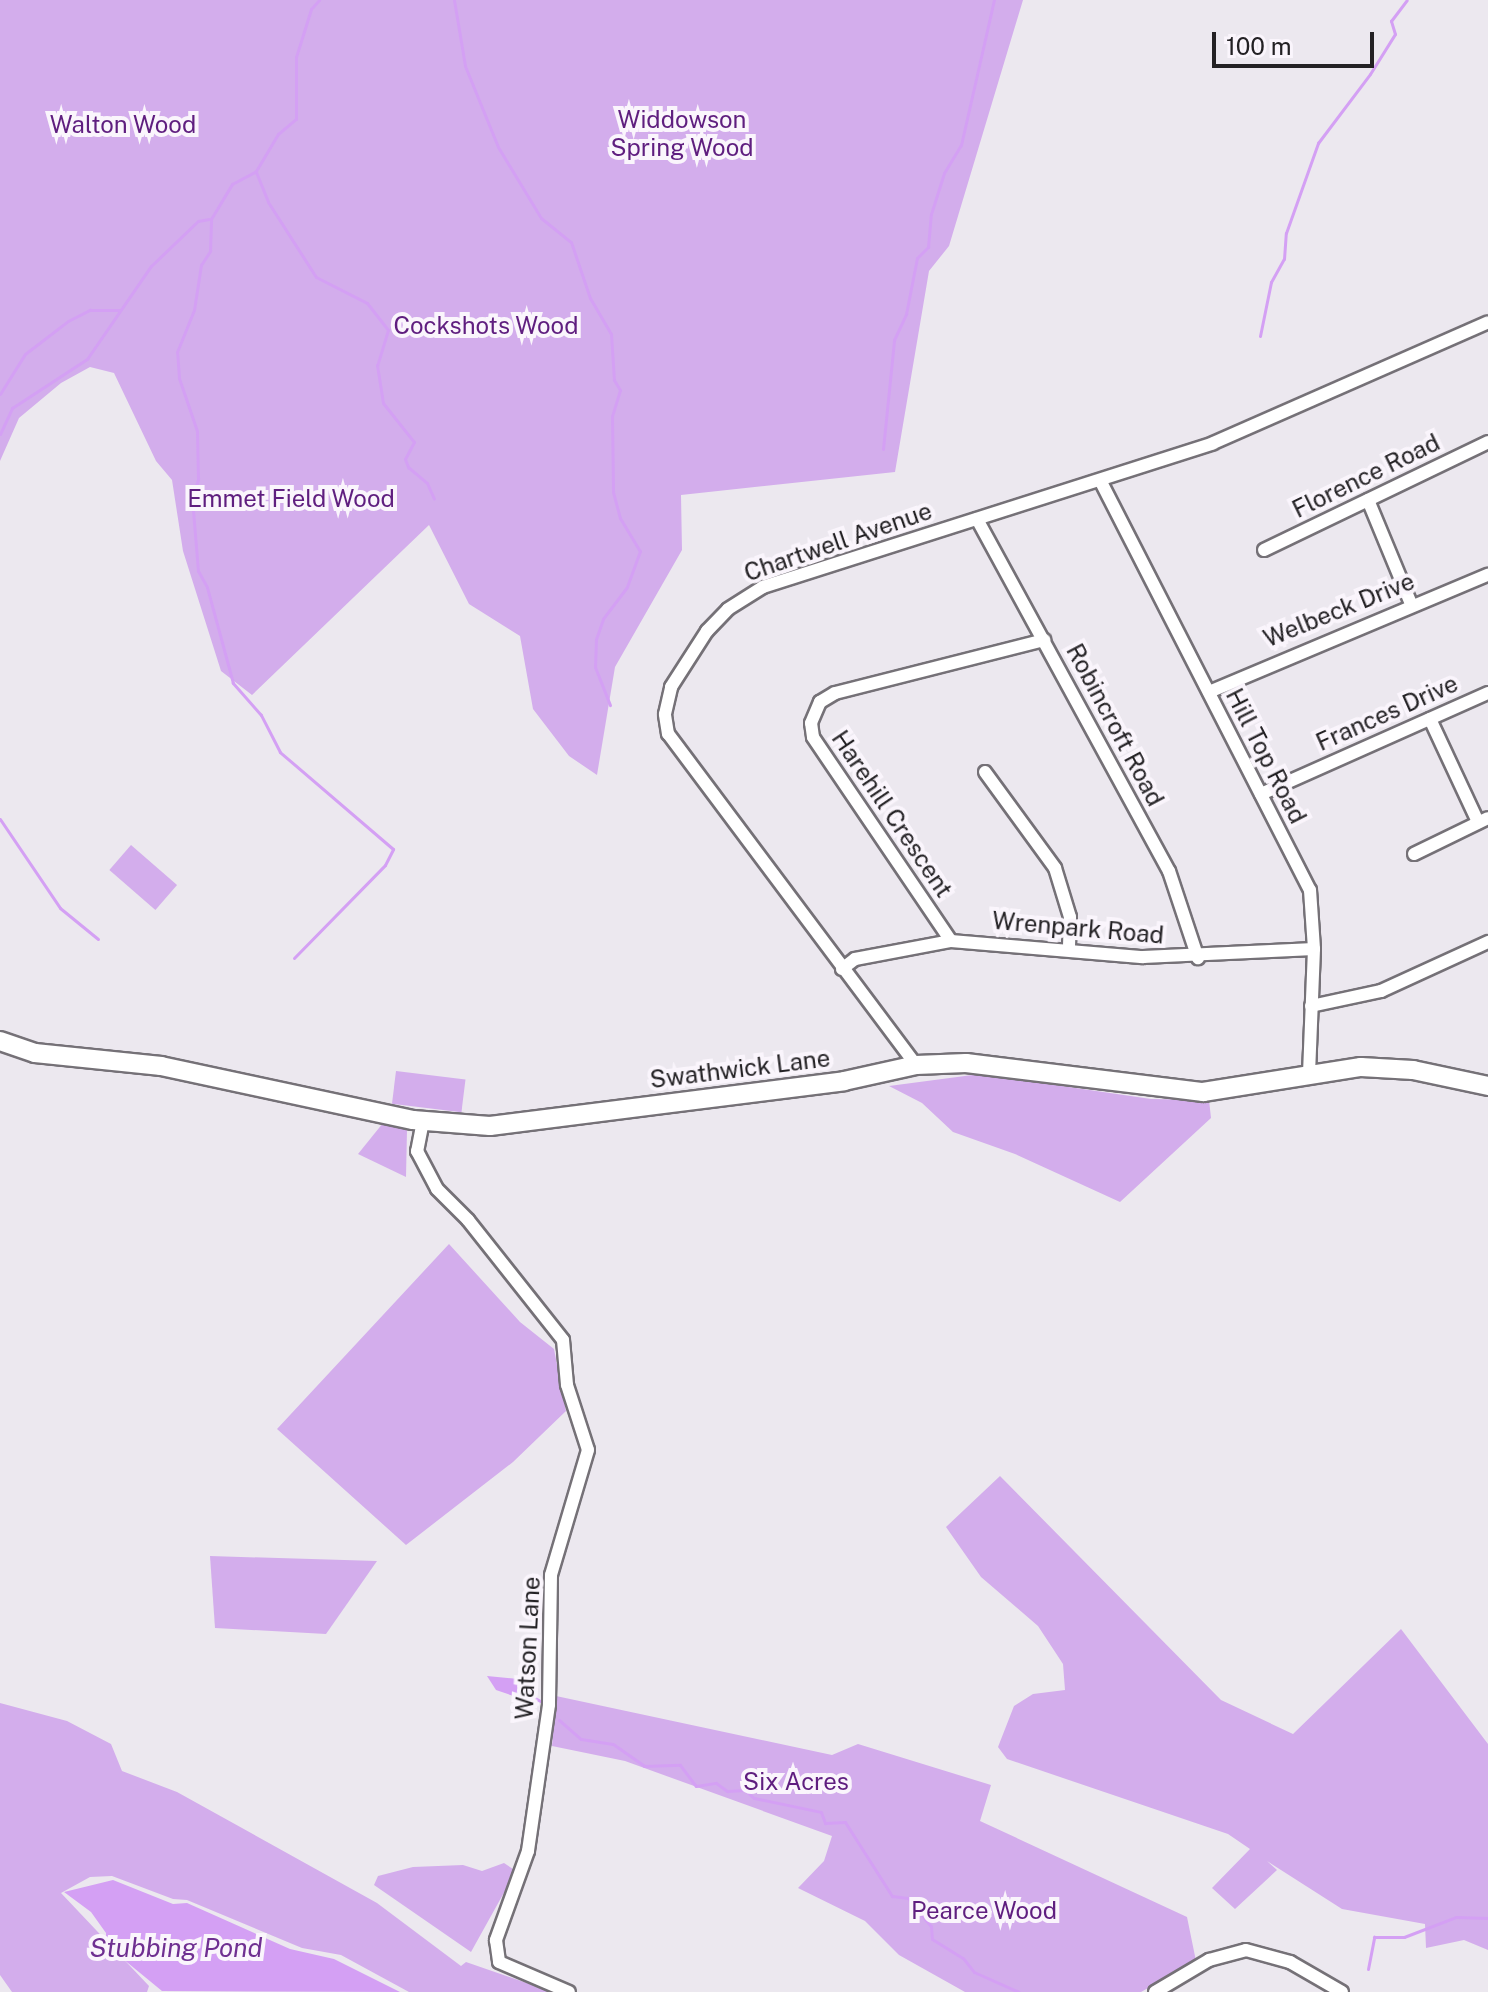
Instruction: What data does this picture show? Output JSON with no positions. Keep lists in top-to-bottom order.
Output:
{
  "streets": {
    "street": [
      "Florence Road",
      "Chartwell Avenue",
      "Welbeck Drive",
      "Frances Drive",
      "Robincroft Road",
      "Hill Top Road",
      "Harehill Crescent",
      "Wrenpark Road",
      "Swathwick Lane",
      "Watson Lane"
    ]
  },
  "crossings": [
    ["Chartwell Avenue", "Robincroft Road"],
    ["Chartwell Avenue", "Hill Top Road"],
    ["Chartwell Avenue", "Wrenpark Road"],
    ["Chartwell Avenue", "Swathwick Lane"],
    ["Welbeck Drive", "Hill Top Road"],
    ["Frances Drive", "Hill Top Road"],
    ["Robincroft Road", "Harehill Crescent"],
    ["Robincroft Road", "Wrenpark Road"],
    ["Hill Top Road", "Wrenpark Road"],
    ["Hill Top Road", "Swathwick Lane"],
    ["Harehill Crescent", "Wrenpark Road"],
    ["Swathwick Lane", "Watson Lane"]
  ],
  "water": ["Stubbing Pond"],
  "parks": [
    "Widdowson Spring Wood",
    "Walton Wood",
    "Cockshots Wood",
    "Emmet Field Wood",
    "Six Acres",
    "Pearce Wood"
  ],
  "scale_bar": "100 m"
}
